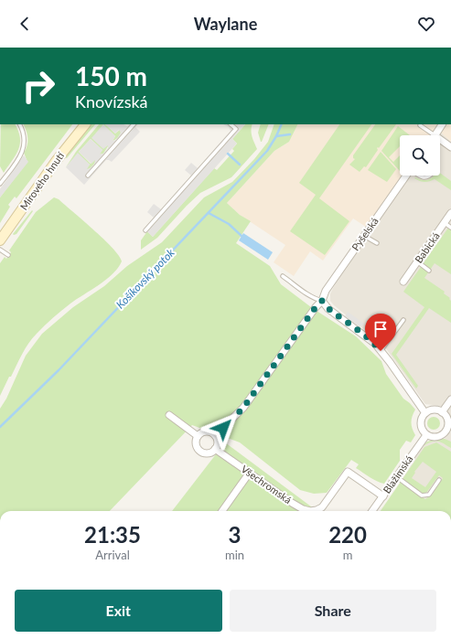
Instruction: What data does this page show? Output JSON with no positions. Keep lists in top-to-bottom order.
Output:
{
  "streets": {
    "main road": ["Mírového hnutí"],
    "street": [
      "Pyšelská",
      "Babická",
      "Blažimská",
      "Všechromská"
    ]
  },
  "crossings": [
    ["Pyšelská", "Všechromská"],
    ["Blažimská", "Všechromská"]
  ],
  "water": ["Košíkovský potok"],
  "page": {
    "header": "Waylane",
    "turn": ["150 m", "Knovízská"],
    "eta": [
      "21:35",
      "Arrival",
      "3",
      "min",
      "220",
      "m"
    ],
    "buttons": ["Exit", "Share"]
  }
}
